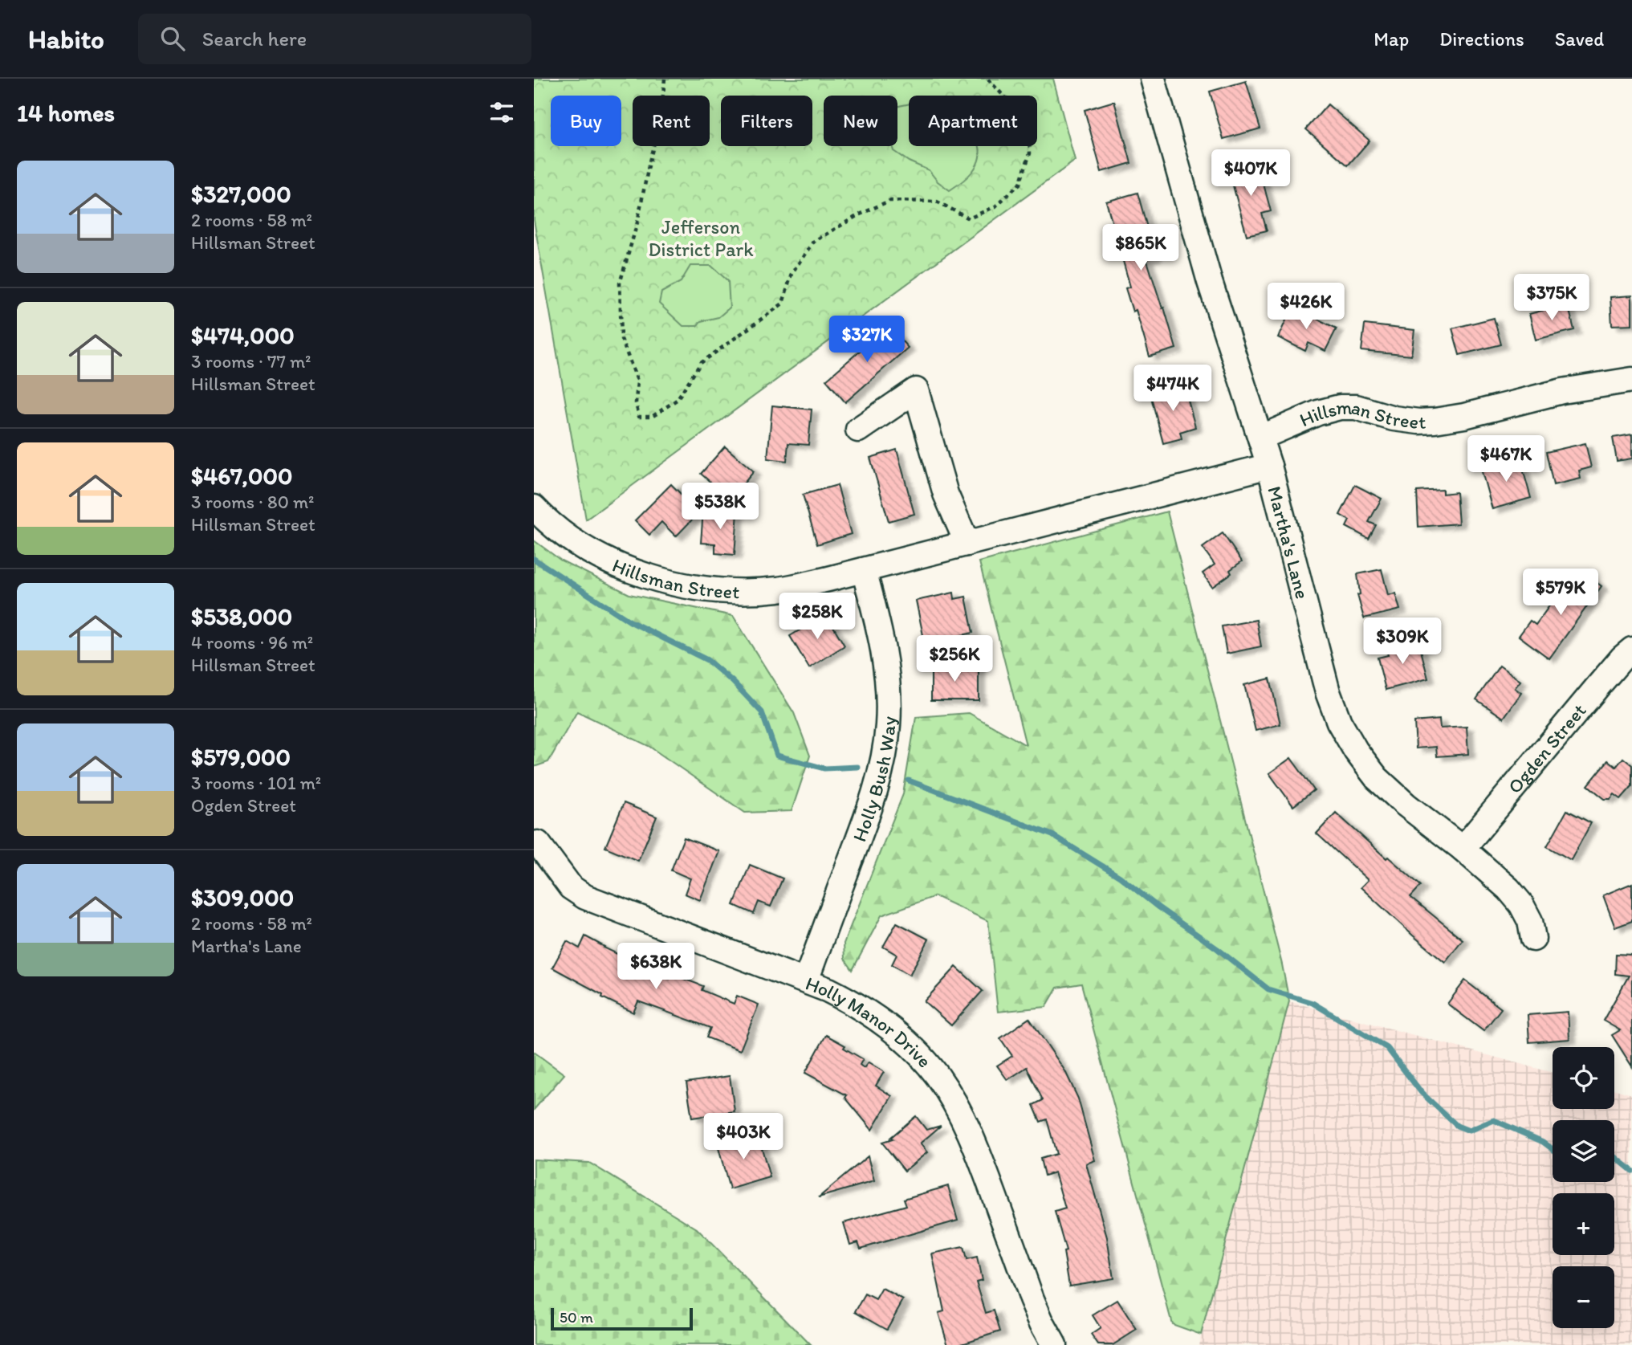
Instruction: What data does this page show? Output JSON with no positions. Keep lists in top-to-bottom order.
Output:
{
  "streets": {
    "street": [
      "Hillsman Street",
      "Martha's Lane",
      "Ogden Street",
      "Holly Bush Way",
      "Holly Manor Drive"
    ]
  },
  "crossings": [
    ["Hillsman Street", "Martha's Lane"],
    ["Hillsman Street", "Holly Bush Way"],
    ["Martha's Lane", "Ogden Street"],
    ["Holly Bush Way", "Holly Manor Drive"]
  ],
  "parks": ["Jefferson District Park"],
  "scale_bar": "50 m",
  "page": {
    "header": "Habito",
    "search": "Search here",
    "nav": ["Map", "Directions", "Saved"],
    "heading": "14 homes",
    "chip": [
      "Buy",
      "Rent",
      "Filters",
      "New",
      "Apartment"
    ],
    "list": [
      {
        "name": "$327,000",
        "note": "2 rooms · 58 m² · Hillsman Street"
      },
      {
        "name": "$474,000",
        "note": "3 rooms · 77 m² · Hillsman Street"
      },
      {
        "name": "$467,000",
        "note": "3 rooms · 80 m² · Hillsman Street"
      },
      {
        "name": "$538,000",
        "note": "4 rooms · 96 m² · Hillsman Street"
      },
      {
        "name": "$579,000",
        "note": "3 rooms · 101 m² · Ogden Street"
      },
      {
        "name": "$309,000",
        "note": "2 rooms · 58 m² · Martha's Lane"
      }
    ],
    "price": [
      "$407K",
      "$865K",
      "$375K",
      "$426K",
      "$327K",
      "$474K",
      "$467K",
      "$538K",
      "$579K",
      "$258K",
      "$309K",
      "$256K",
      "$638K",
      "$403K"
    ],
    "map_buttons": ["+", "−"],
    "scale": "50 m"
  }
}
